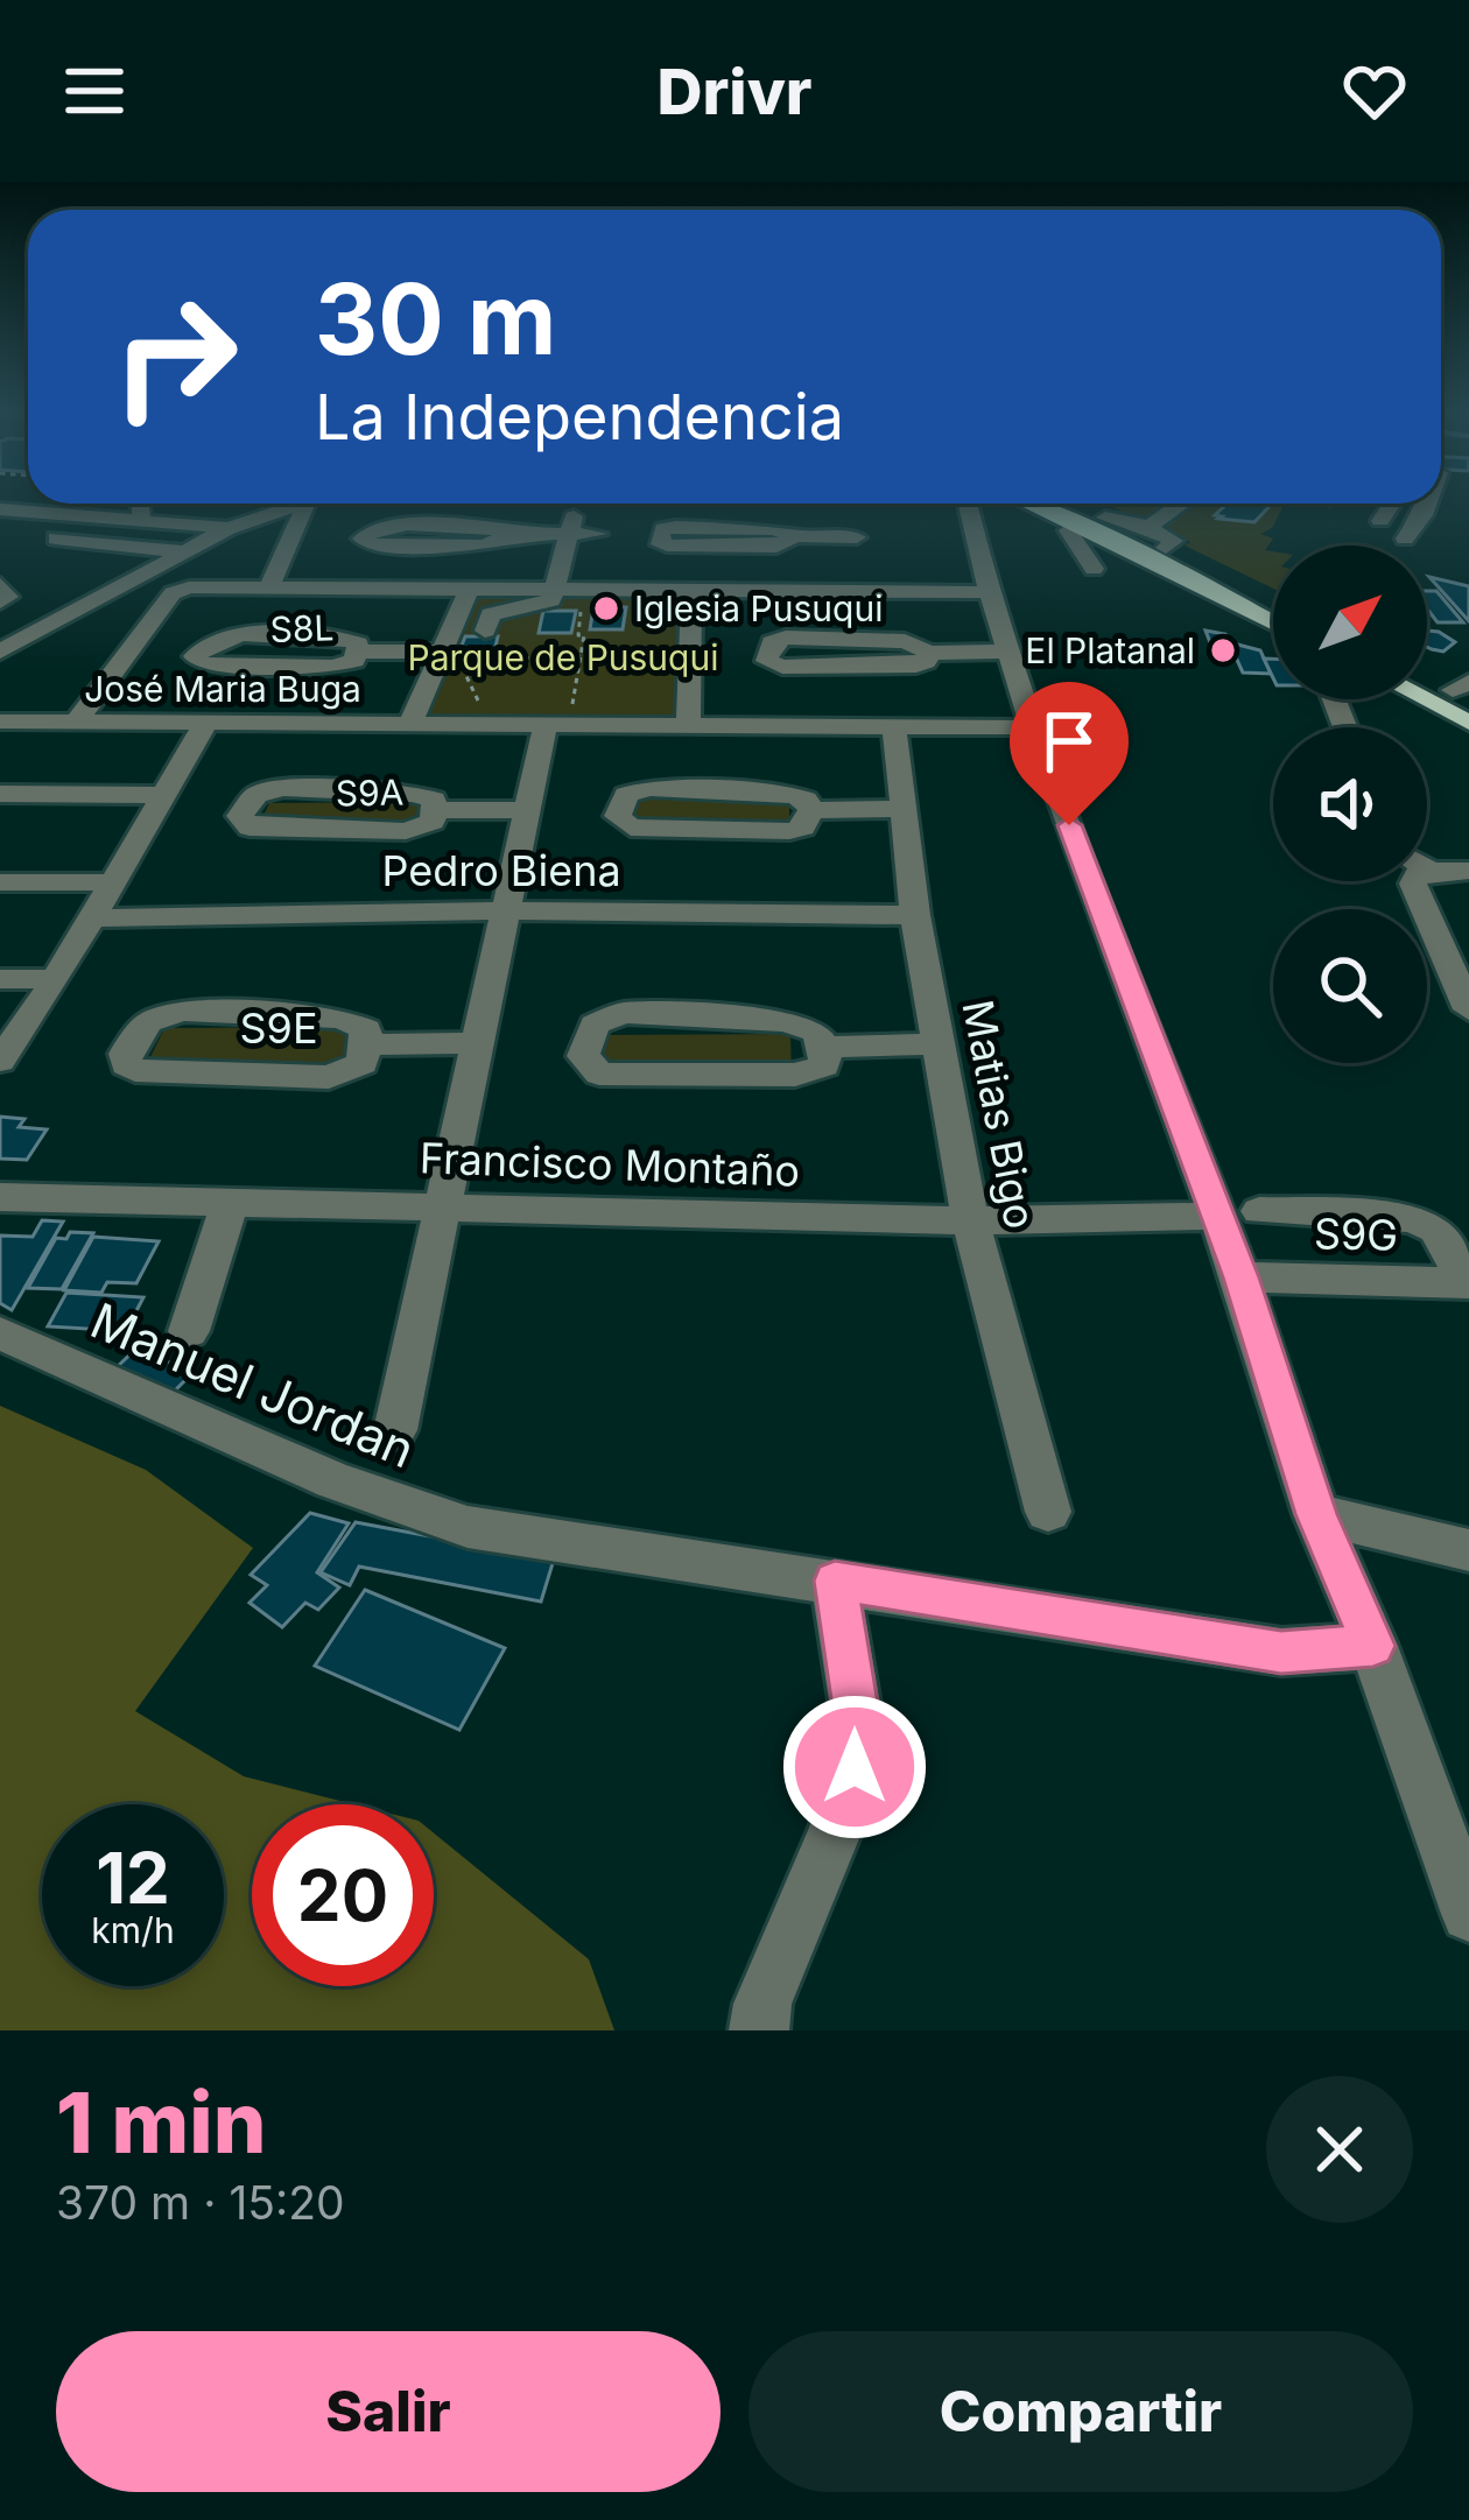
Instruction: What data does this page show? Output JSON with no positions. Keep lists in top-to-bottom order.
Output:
{
  "streets": {
    "street": [
      "S8L",
      "José Maria Buga",
      "S9A",
      "Pedro Biena",
      "S9E",
      "Matias Bigo",
      "Francisco Montaño",
      "S9G",
      "Manuel Jordan"
    ]
  },
  "crossings": [
    ["José Maria Buga", "Matias Bigo"],
    ["Pedro Biena", "Matias Bigo"],
    ["Matias Bigo", "Francisco Montaño"]
  ],
  "parks": ["Parque de Pusuqui"],
  "places": ["Iglesia Pusuqui", "El Platanal"],
  "north": "top right",
  "page": {
    "header": "Drivr",
    "turn": ["30 m", "La Independencia"],
    "speed": "12 km/h",
    "limit": "20",
    "heading": ["1 min", "370 m · 15:20"],
    "buttons": ["Salir", "Compartir"]
  }
}
